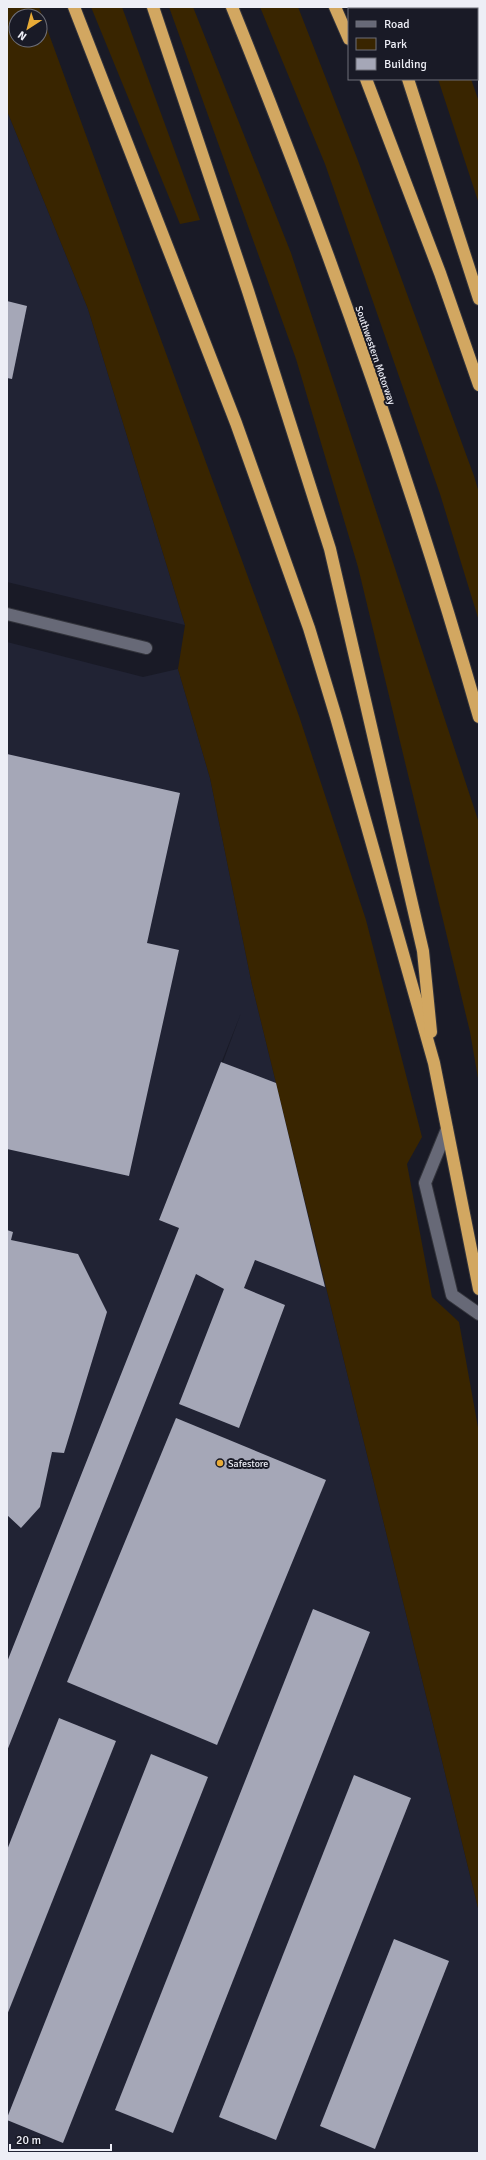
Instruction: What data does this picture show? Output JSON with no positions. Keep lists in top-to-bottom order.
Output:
{
  "streets": {
    "highway": ["Southwestern Motorway"]
  },
  "places": ["Safestore"],
  "legend": ["Road", "Park", "Building"],
  "scale_bar": "20 m",
  "north": "bottom left"
}
